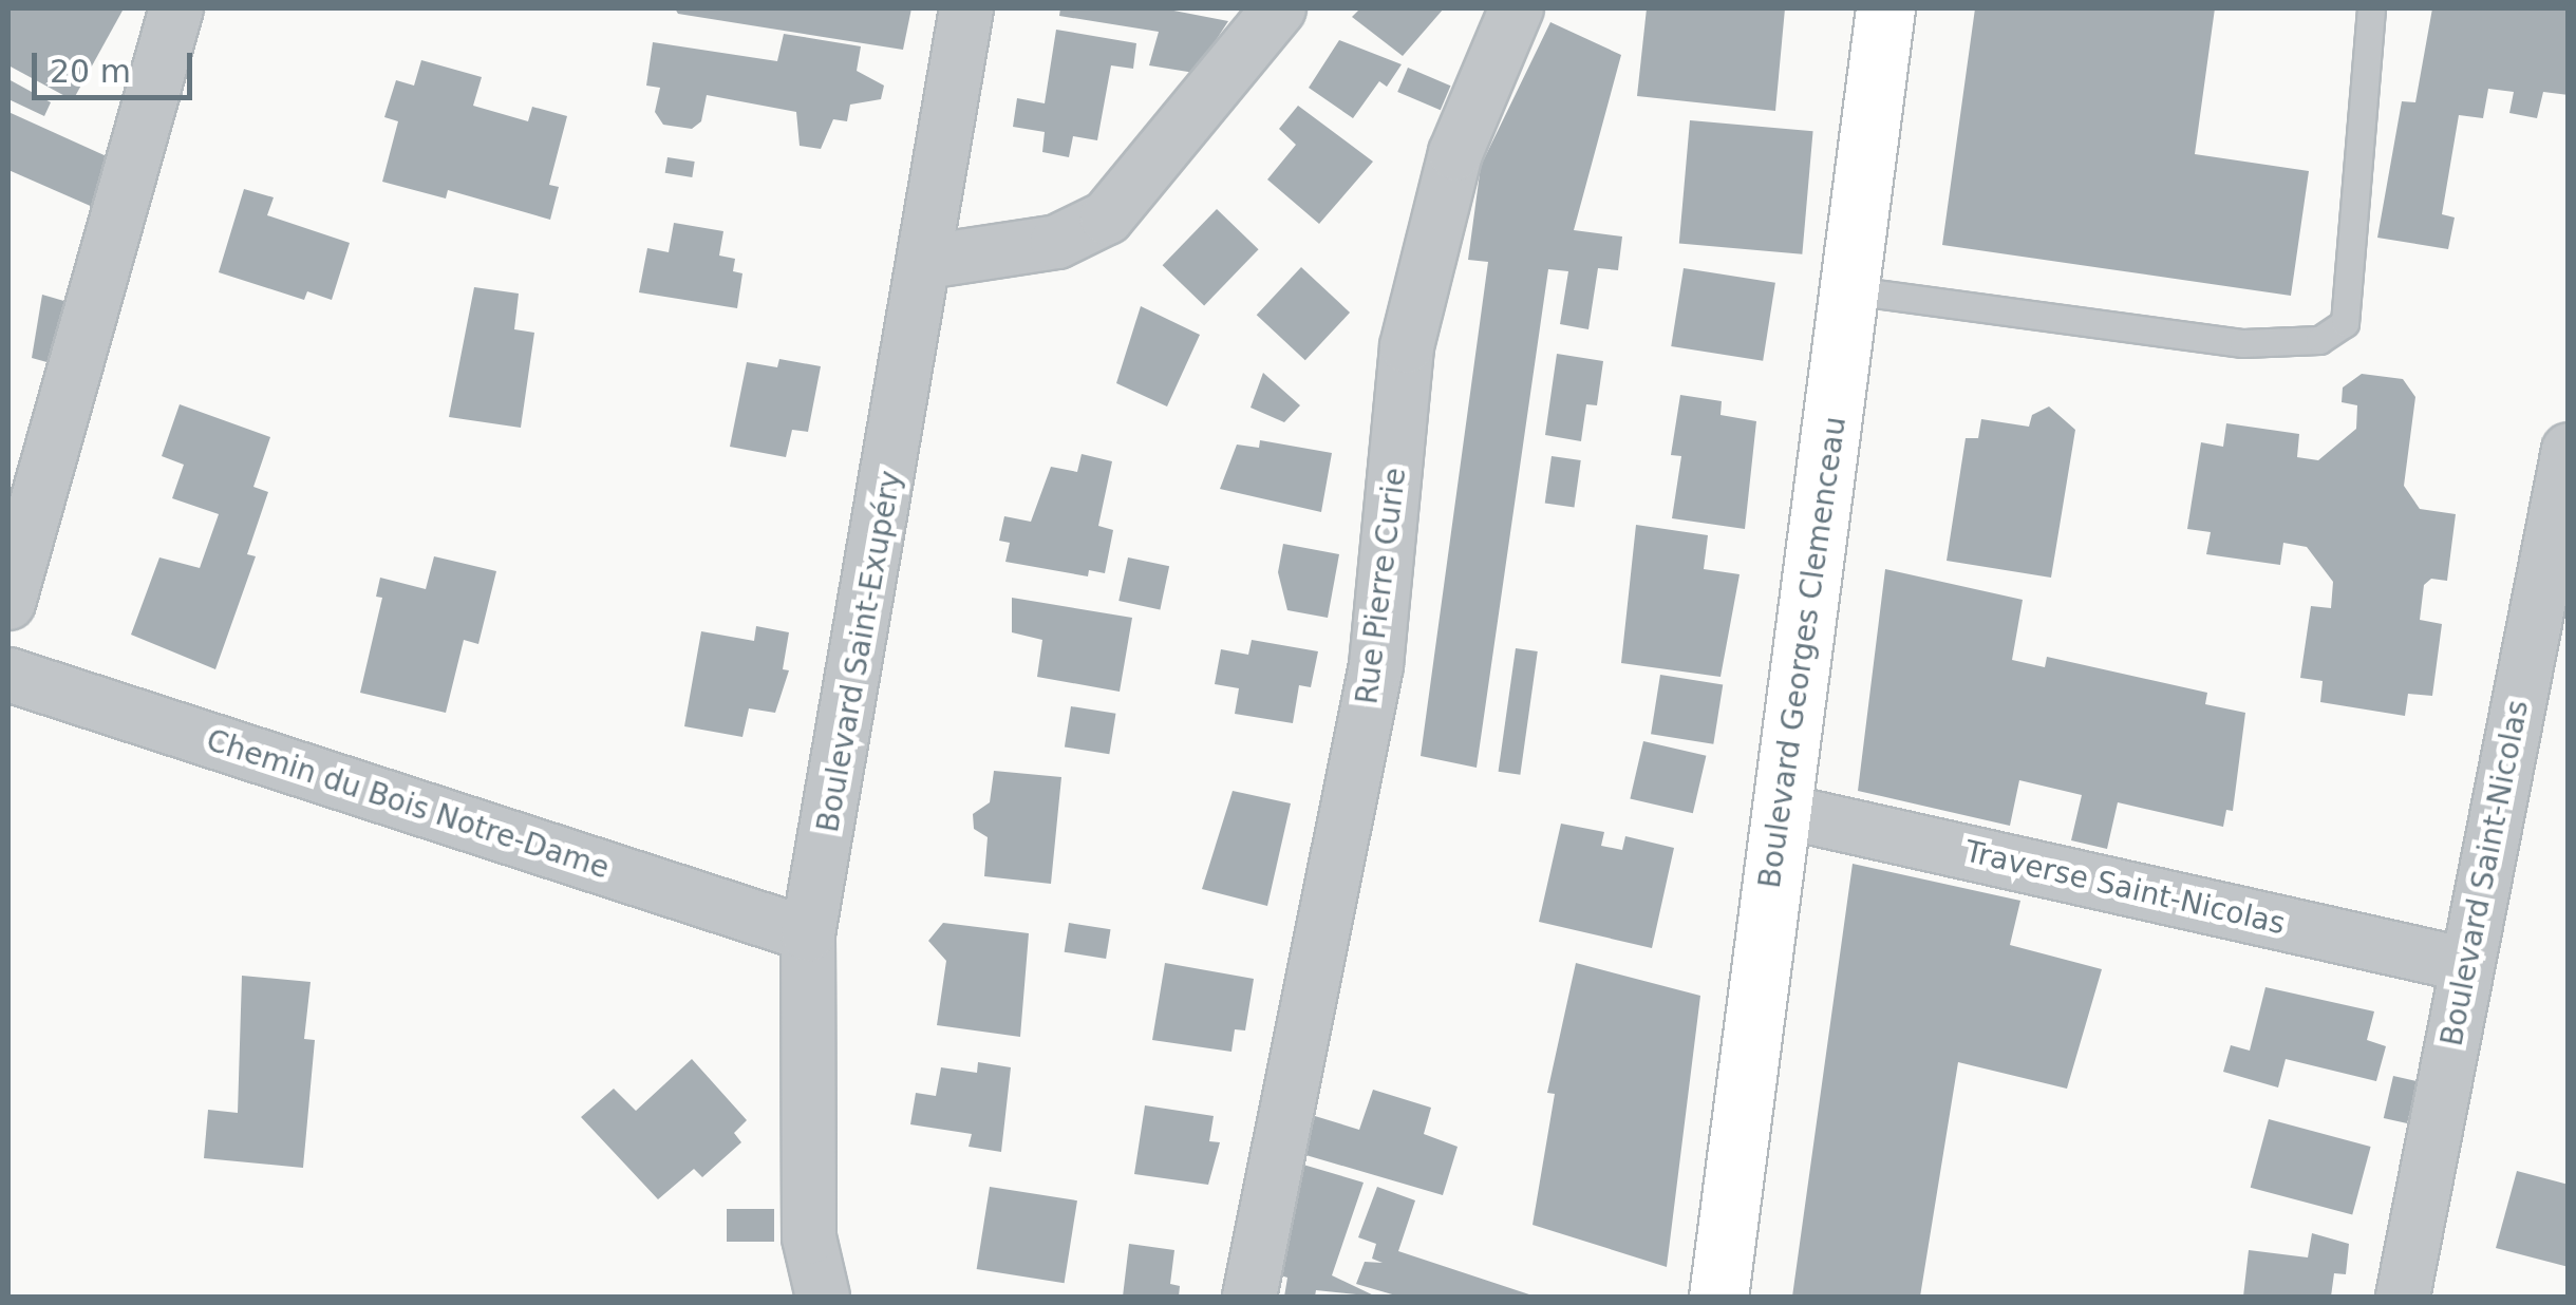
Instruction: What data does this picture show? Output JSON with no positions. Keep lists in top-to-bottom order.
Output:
{
  "streets": {
    "street": [
      "Rue Pierre Curie",
      "Boulevard Saint-Exupéry",
      "Boulevard Georges Clemenceau",
      "Chemin du Bois Notre-Dame",
      "Boulevard Saint-Nicolas",
      "Traverse Saint-Nicolas"
    ]
  },
  "crossings": [
    ["Boulevard Saint-Exupéry", "Chemin du Bois Notre-Dame"],
    ["Boulevard Georges Clemenceau", "Traverse Saint-Nicolas"],
    ["Boulevard Saint-Nicolas", "Traverse Saint-Nicolas"]
  ],
  "scale_bar": "20 m"
}
